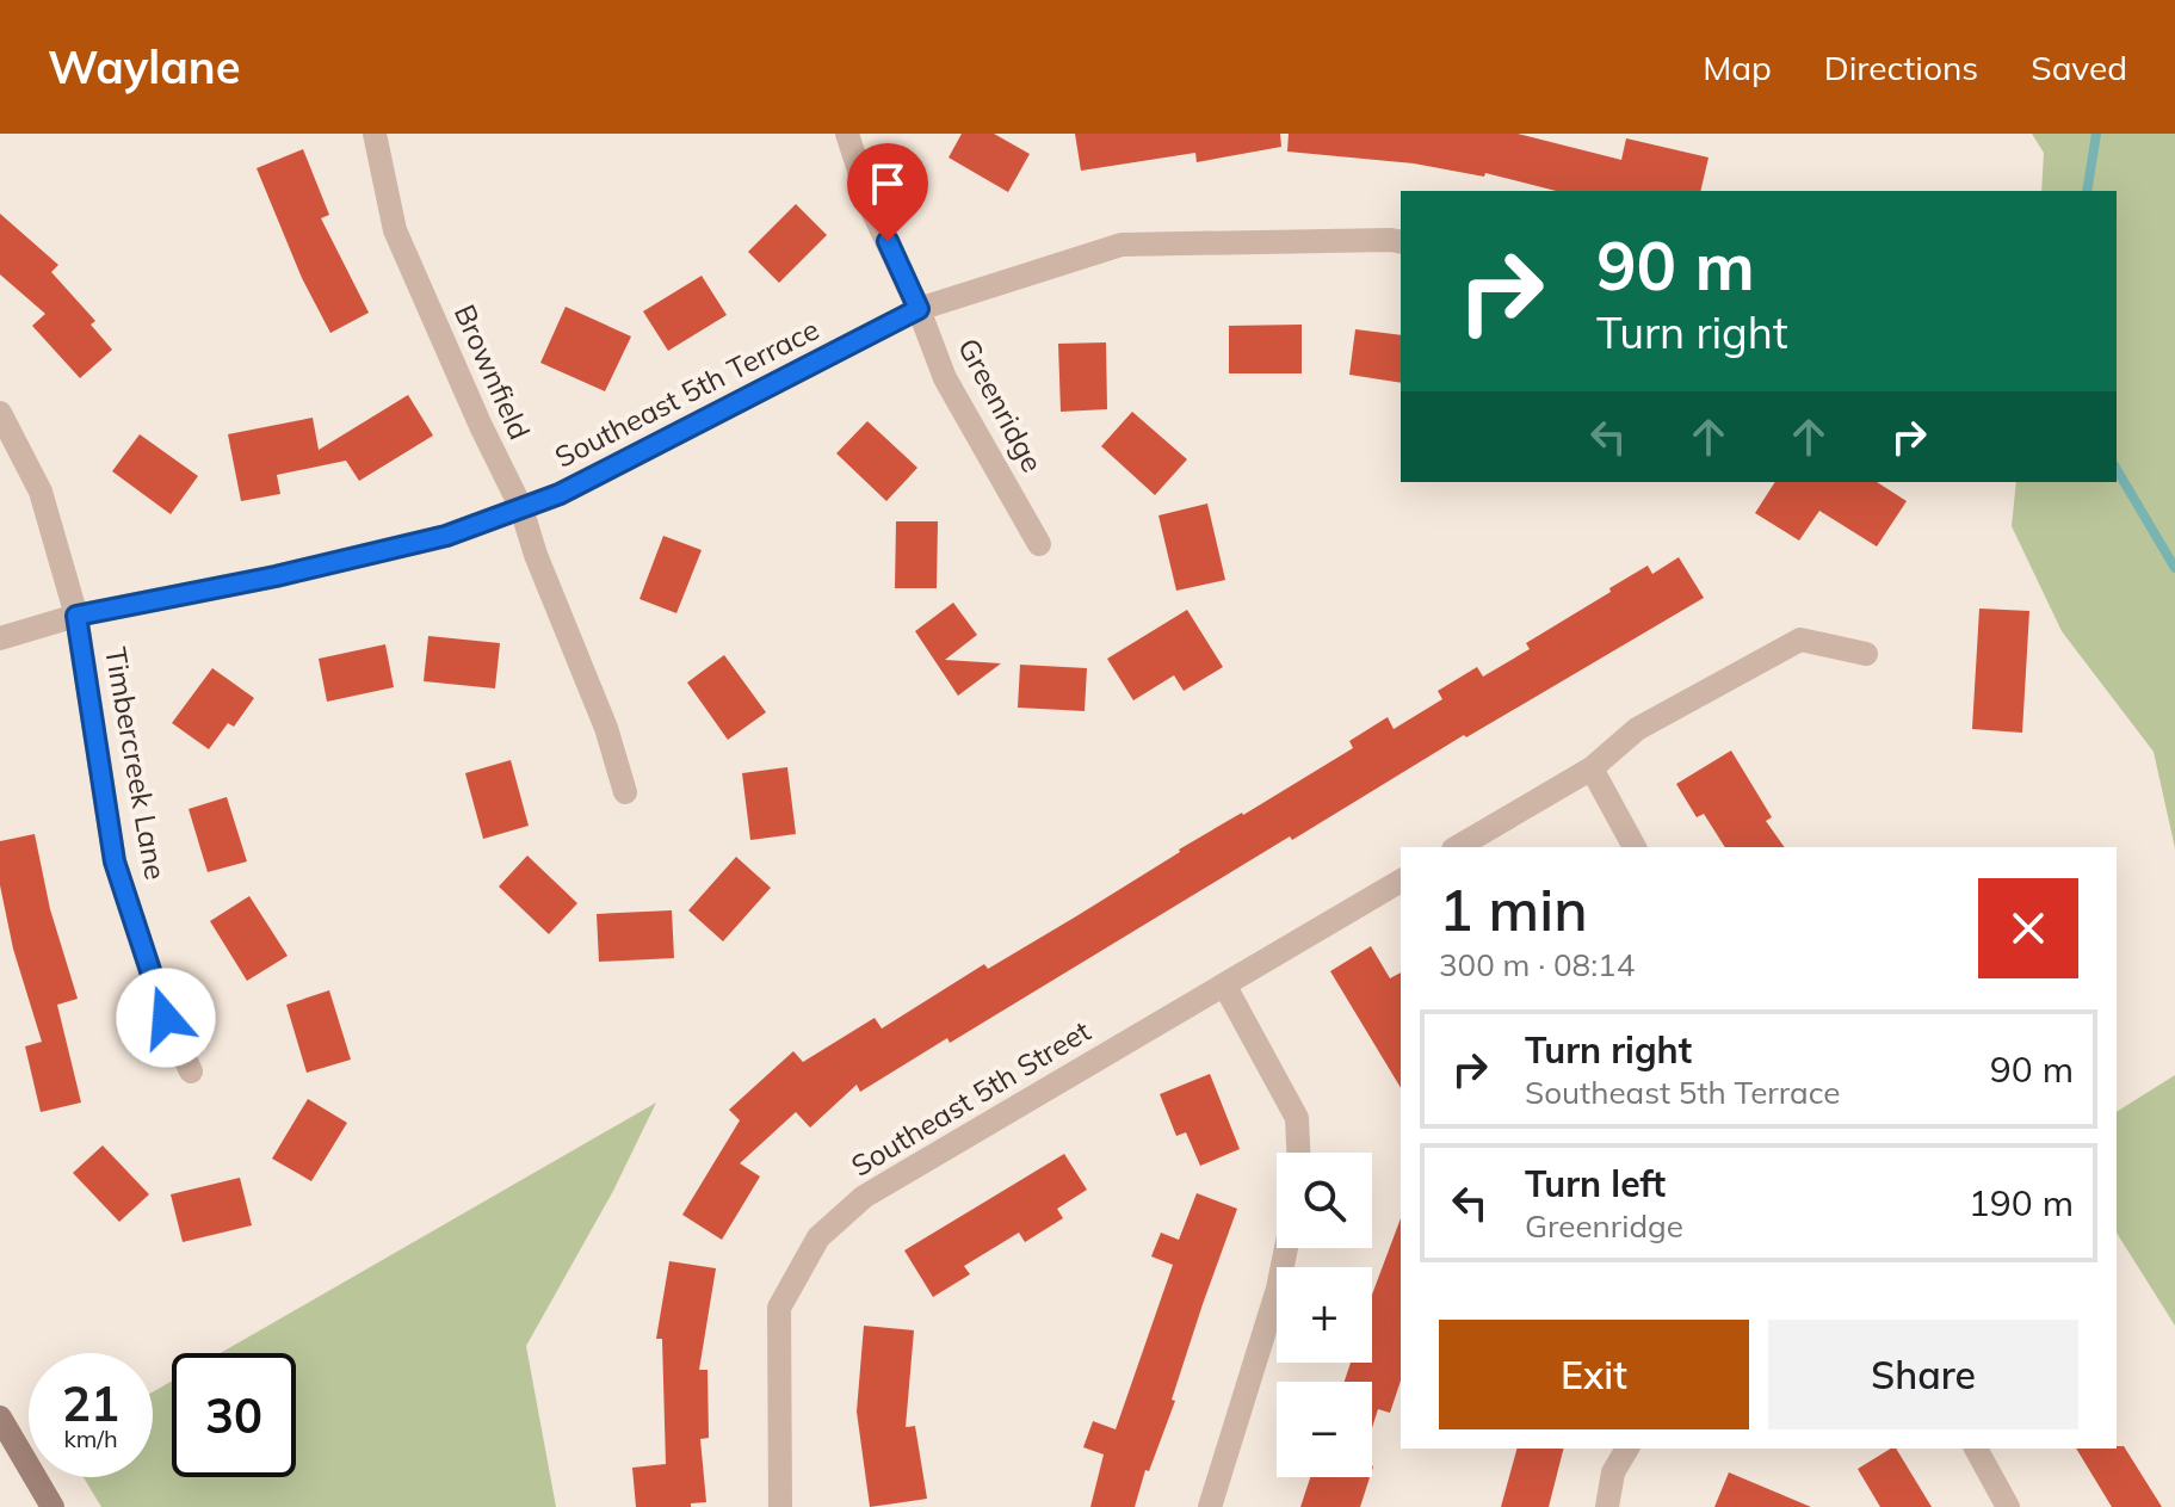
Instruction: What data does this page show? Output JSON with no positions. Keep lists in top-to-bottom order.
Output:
{
  "streets": {
    "street": [
      "Brownfield",
      "Southeast 5th Terrace",
      "Greenridge",
      "Timbercreek Lane",
      "Southeast 5th Street"
    ]
  },
  "crossings": [
    ["Brownfield", "Southeast 5th Terrace"],
    ["Southeast 5th Terrace", "Greenridge"],
    ["Southeast 5th Terrace", "Timbercreek Lane"]
  ],
  "page": {
    "header": "Waylane",
    "nav": ["Map", "Directions", "Saved"],
    "turn": ["90 m", "Turn right"],
    "heading": ["1 min", "300 m · 08:14"],
    "list": [
      {
        "name": "Turn right",
        "note": "Southeast 5th Terrace",
        "value": "90 m"
      },
      {
        "name": "Turn left",
        "note": "Greenridge",
        "value": "190 m"
      }
    ],
    "map_buttons": ["+", "−"],
    "buttons": ["Exit", "Share"],
    "speed": "21 km/h",
    "limit": "30"
  }
}
